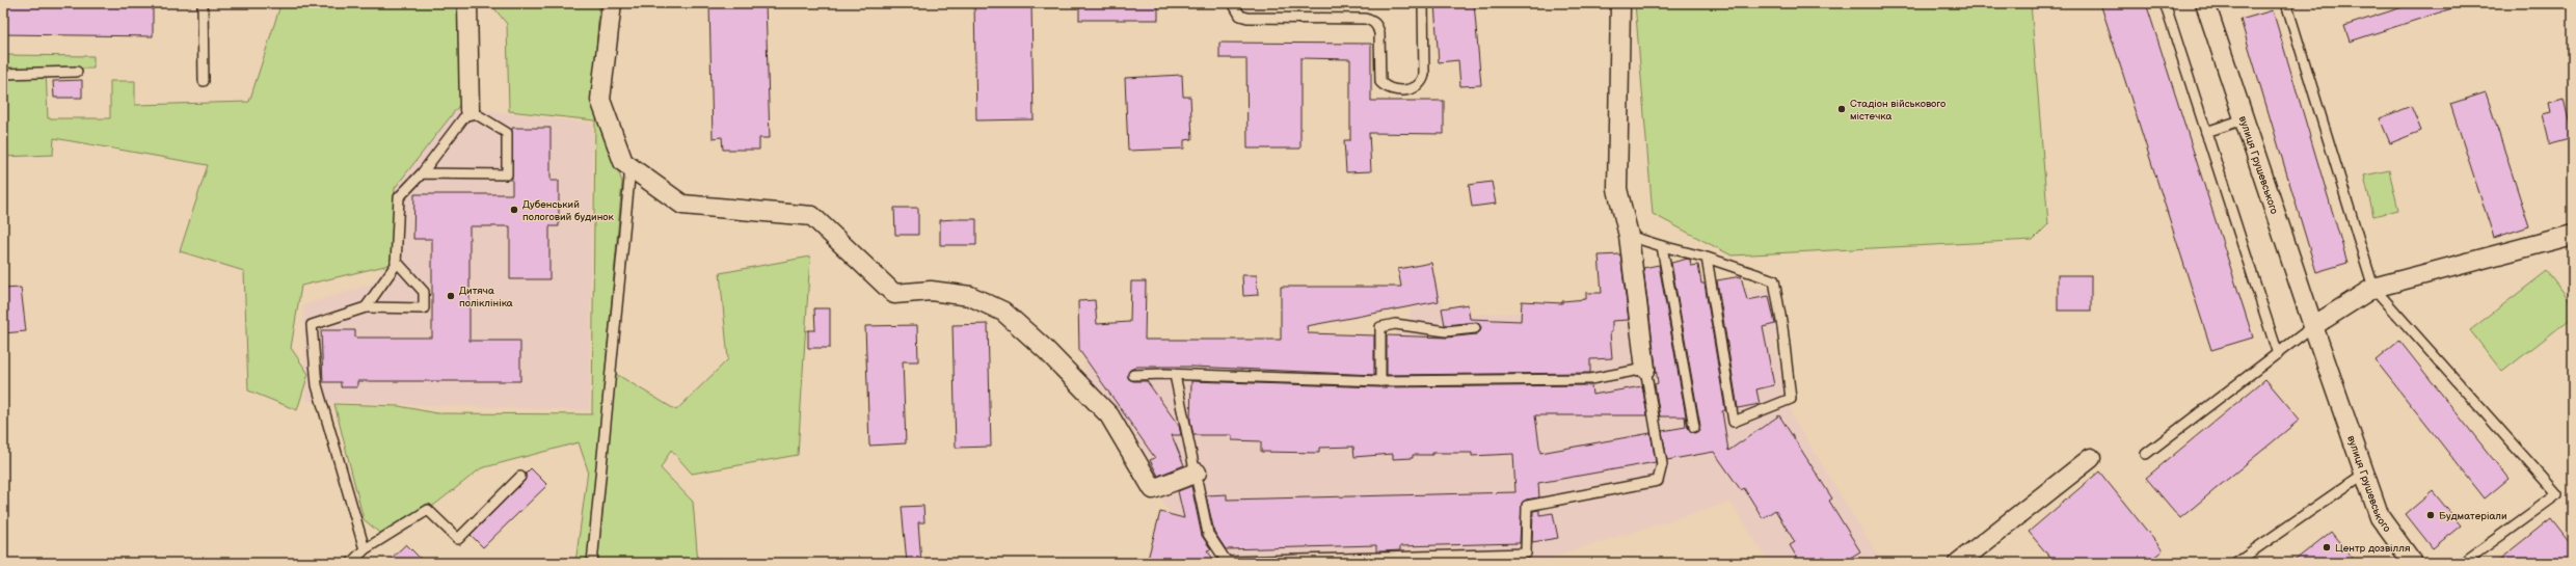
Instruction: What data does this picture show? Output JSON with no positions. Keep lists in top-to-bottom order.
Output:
{
  "streets": {
    "street": ["вулиця Грушевського"]
  },
  "places": [
    "Стадіон військового містечка",
    "Дубенський пологовий будинок",
    "Дитяча поліклініка",
    "Будматеріали",
    "Центр дозвілля"
  ]
}
